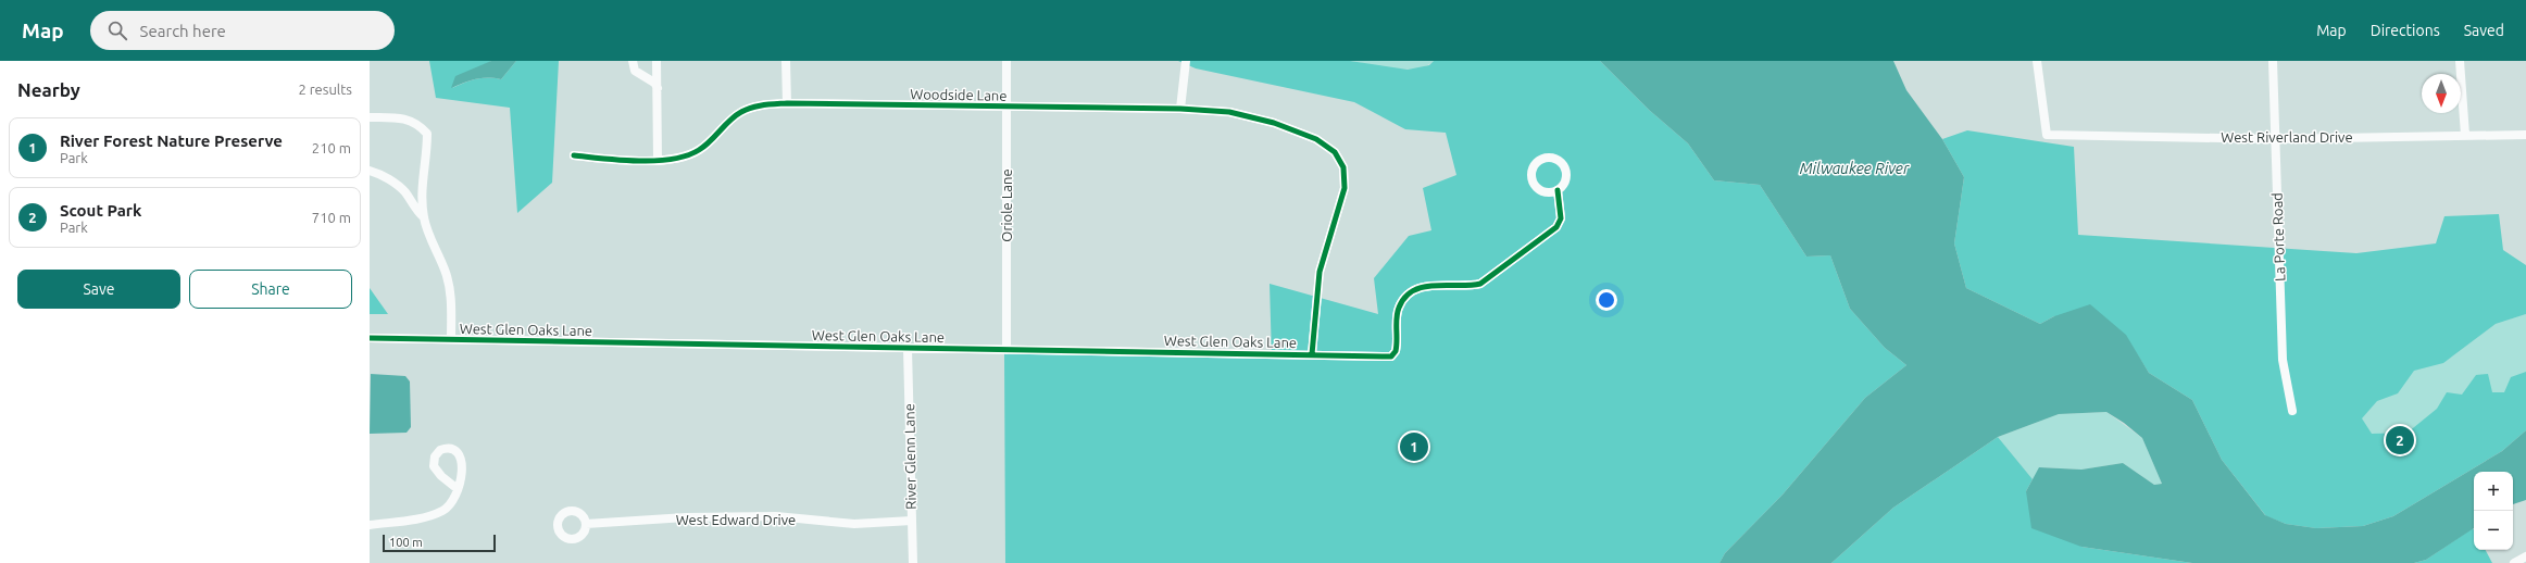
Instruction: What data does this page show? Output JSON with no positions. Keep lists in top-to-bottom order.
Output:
{
  "streets": {
    "street": [
      "Woodside Lane",
      "West Riverland Drive",
      "Oriole Lane",
      "La Porte Road",
      "West Glen Oaks Lane",
      "River Glenn Lane",
      "West Edward Drive"
    ]
  },
  "crossings": [
    ["Woodside Lane", "Oriole Lane"],
    ["Woodside Lane", "West Glen Oaks Lane"],
    ["West Riverland Drive", "La Porte Road"],
    ["Oriole Lane", "West Glen Oaks Lane"],
    ["West Glen Oaks Lane", "River Glenn Lane"],
    ["River Glenn Lane", "West Edward Drive"]
  ],
  "water": ["Milwaukee River"],
  "scale_bar": "100 m",
  "north": "bottom",
  "page": {
    "header": "Map",
    "search": "Search here",
    "nav": ["Map", "Directions", "Saved"],
    "heading": ["Nearby", "2 results"],
    "list": [
      {
        "mark": "1",
        "name": "River Forest Nature Preserve",
        "note": "Park",
        "value": "210 m"
      },
      {
        "mark": "2",
        "name": "Scout Park",
        "note": "Park",
        "value": "710 m"
      }
    ],
    "buttons": ["Save", "Share"],
    "pins": ["2", "1"],
    "map_buttons": ["+", "−"],
    "scale": "100 m"
  }
}
